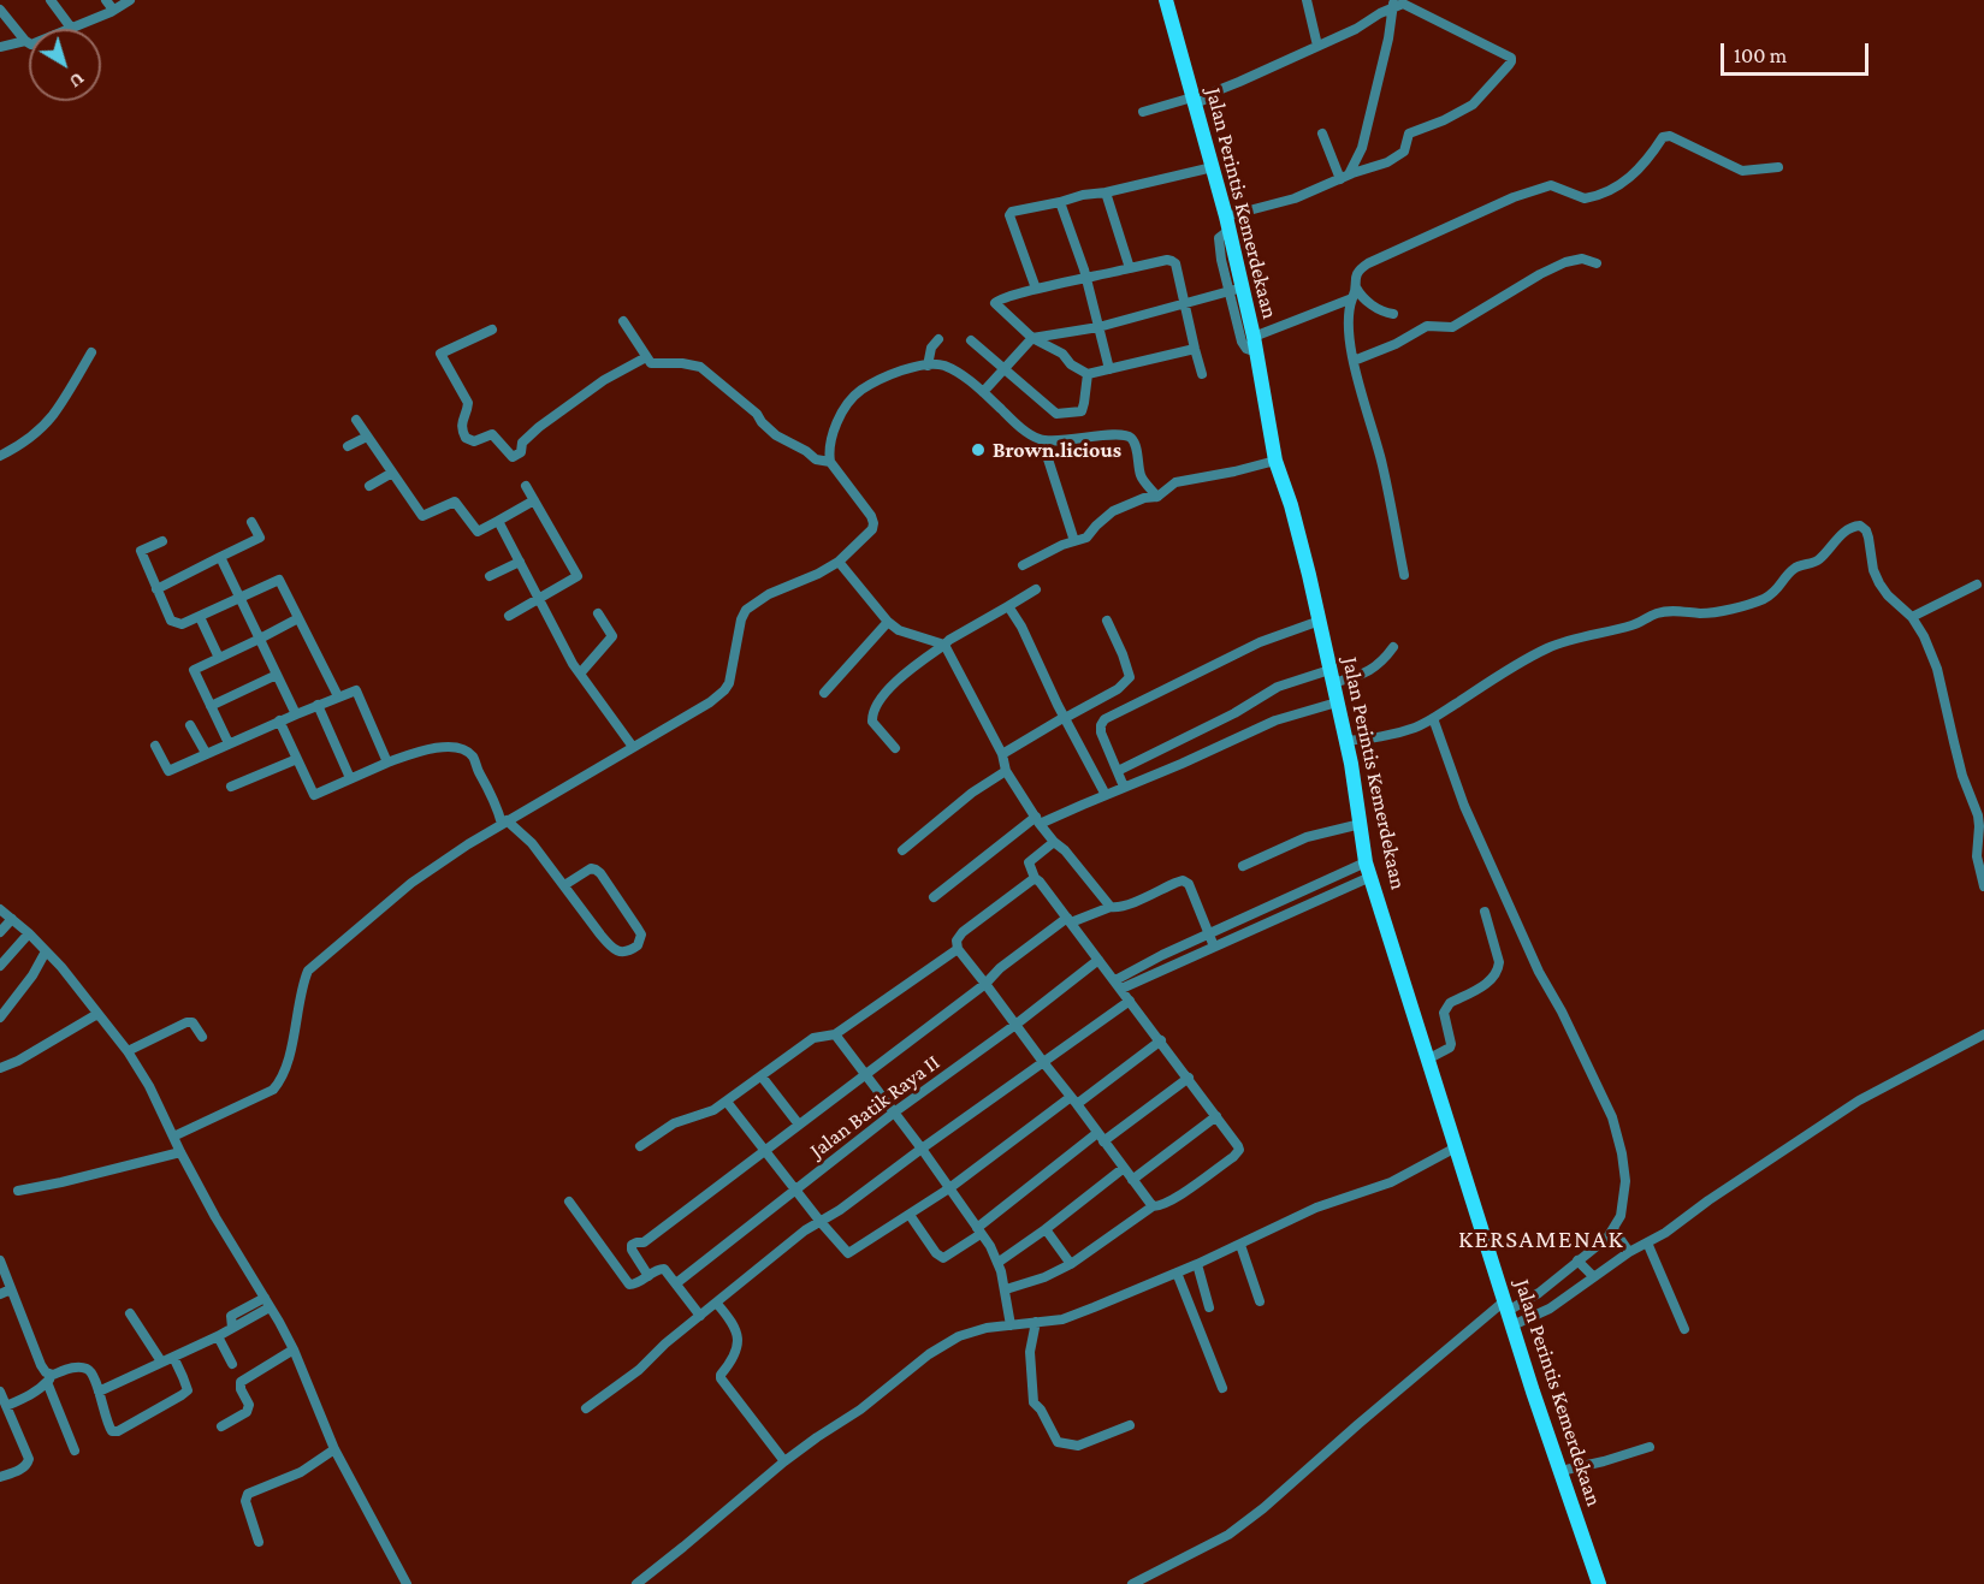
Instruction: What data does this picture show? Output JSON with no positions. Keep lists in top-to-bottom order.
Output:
{
  "streets": {
    "main road": ["Jalan Perintis Kemerdekaan"],
    "street": ["Jalan Batik Raya II"]
  },
  "districts": ["KERSAMENAK"],
  "places": ["Brown.licious"],
  "scale_bar": "100 m",
  "north": "bottom right"
}
